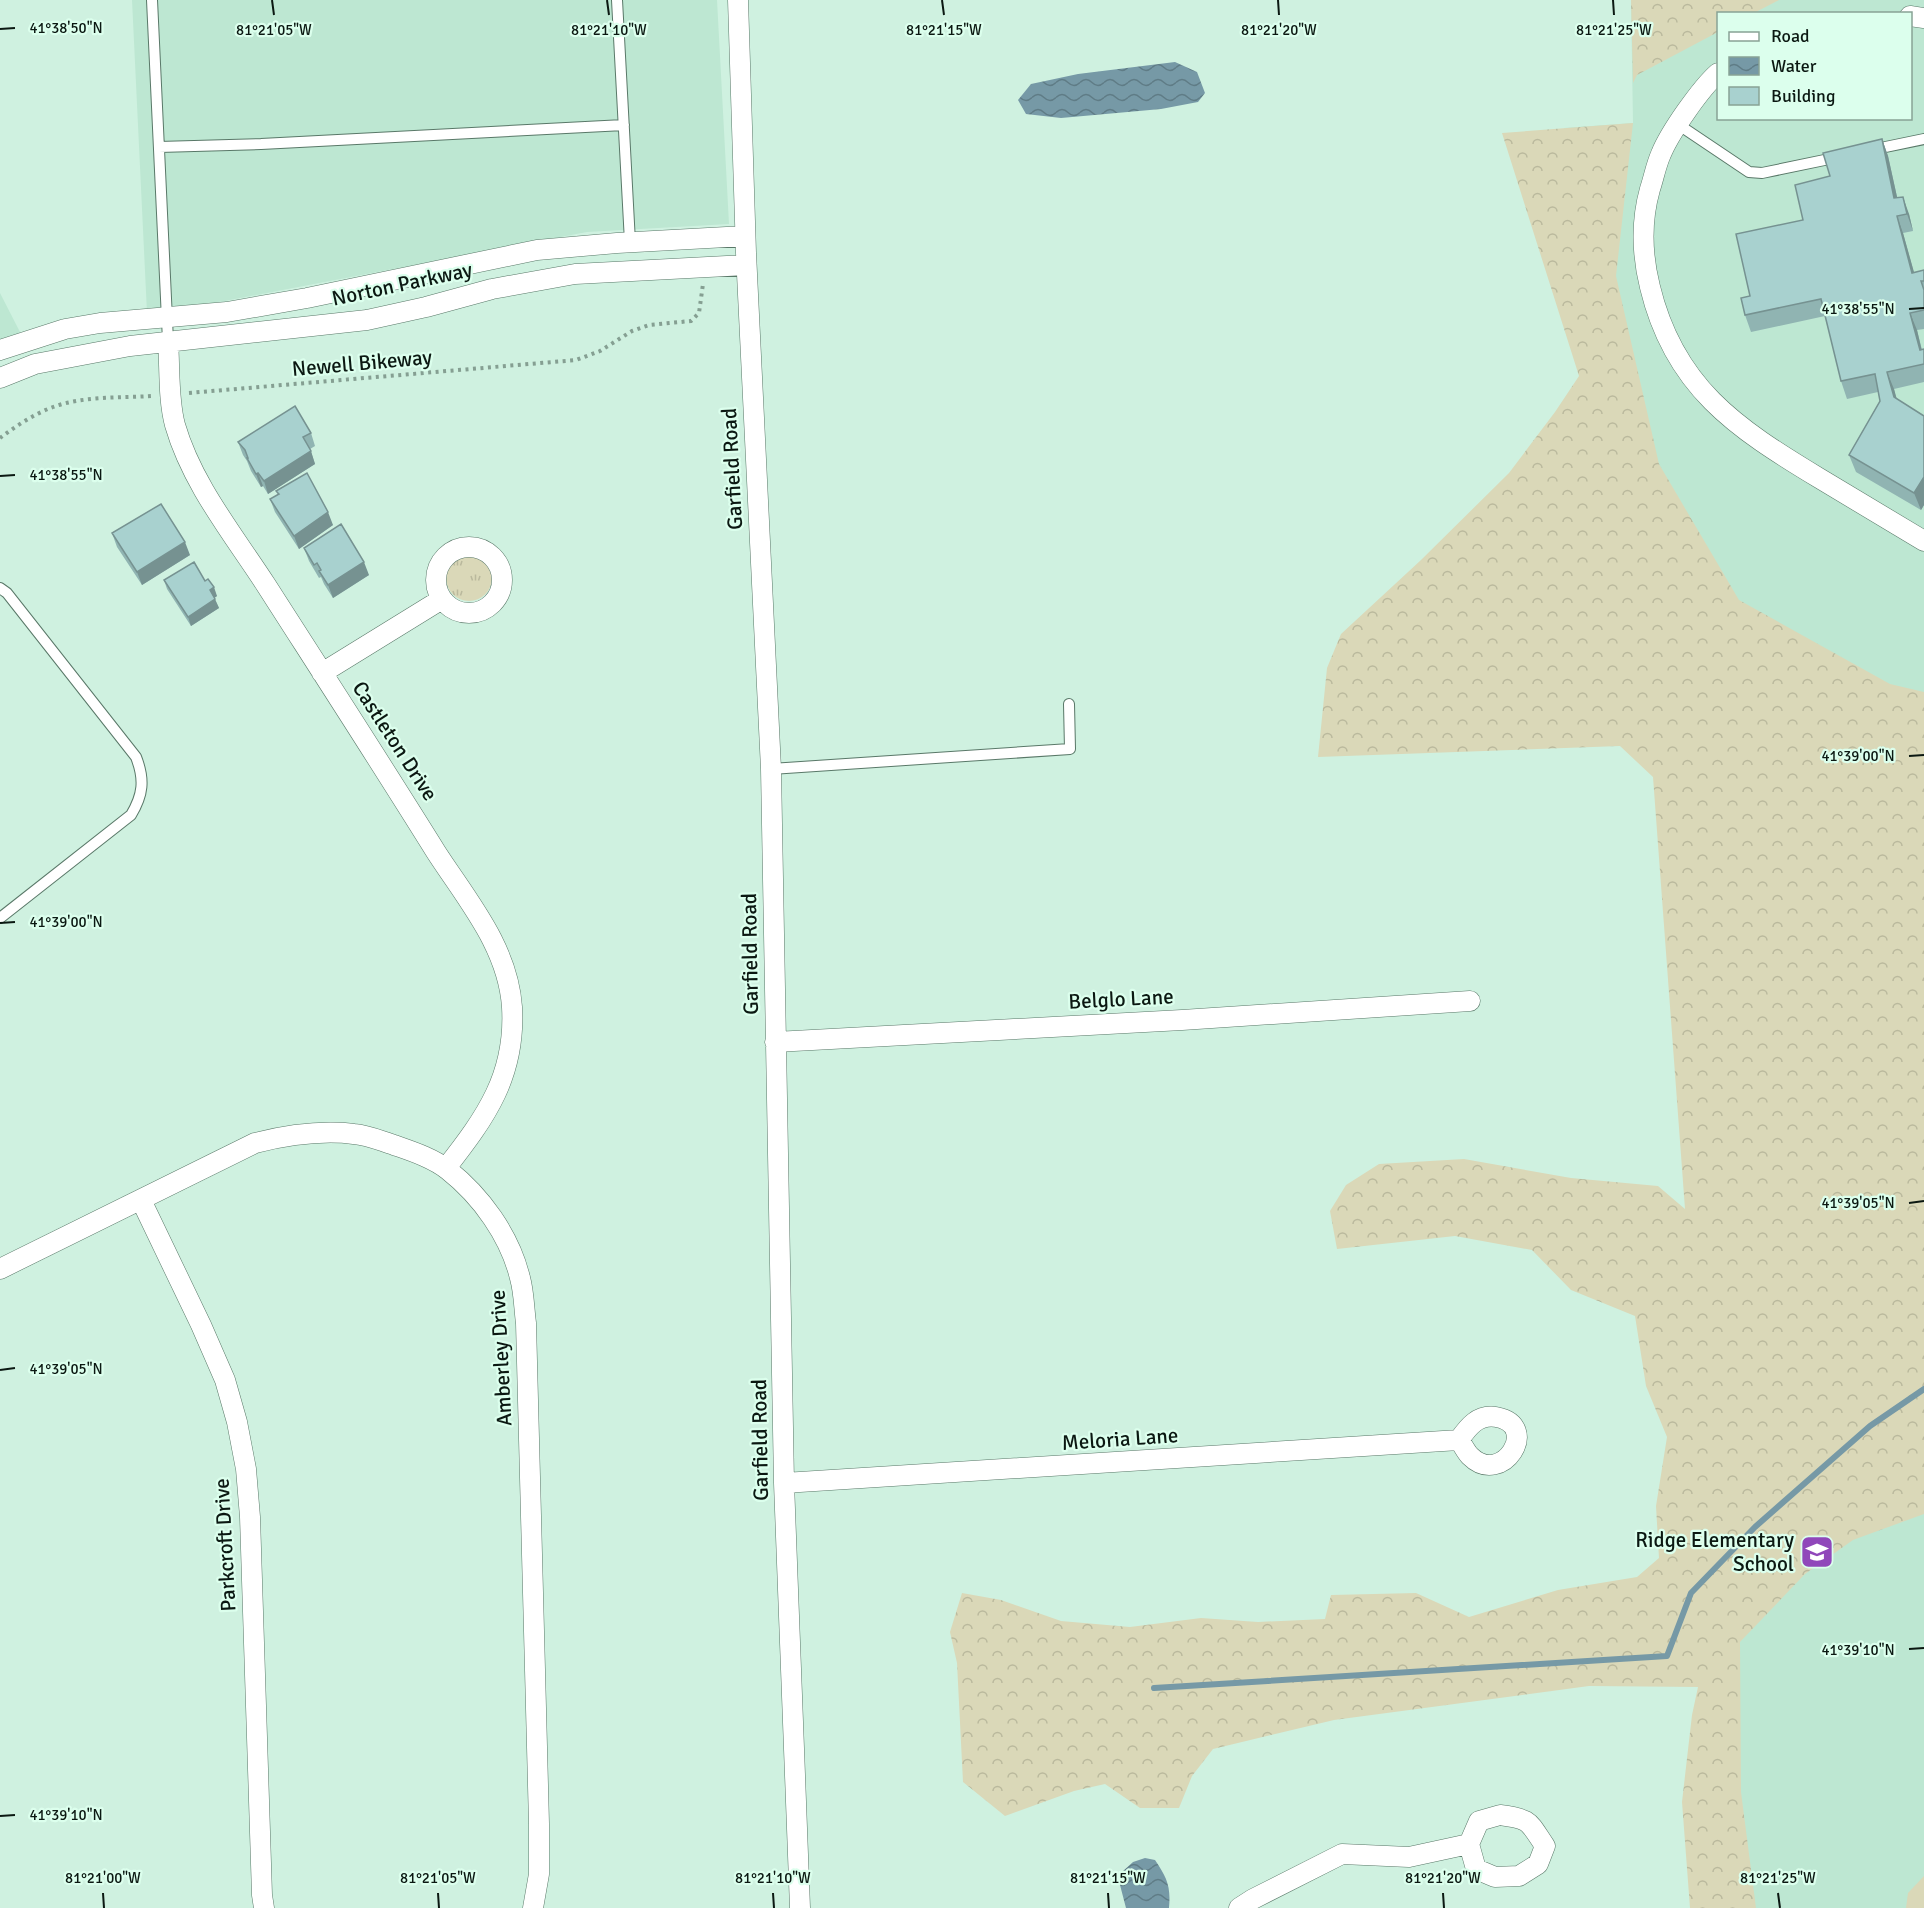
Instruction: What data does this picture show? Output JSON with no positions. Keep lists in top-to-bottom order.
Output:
{
  "streets": {
    "street": [
      "Norton Parkway",
      "Garfield Road",
      "Castleton Drive",
      "Belglo Lane",
      "Amberley Drive",
      "Meloria Lane",
      "Parkcroft Drive"
    ],
    "path": ["Newell Bikeway"]
  },
  "crossings": [
    ["Norton Parkway", "Garfield Road"],
    ["Norton Parkway", "Castleton Drive"],
    ["Newell Bikeway", "Castleton Drive"],
    ["Garfield Road", "Belglo Lane"],
    ["Garfield Road", "Meloria Lane"],
    ["Castleton Drive", "Amberley Drive"],
    ["Amberley Drive", "Parkcroft Drive"]
  ],
  "places": {
    "school or university": ["Ridge Elementary School"]
  },
  "legend": ["Road", "Water", "Building"],
  "coordinates": [
    "41°38'50\"N",
    "81°21'05\"W",
    "81°21'10\"W",
    "81°21'15\"W",
    "81°21'20\"W",
    "81°21'25\"W",
    "41°38'55\"N",
    "41°39'00\"N",
    "41°39'05\"N",
    "41°39'10\"N",
    "81°21'00\"W"
  ]
}
